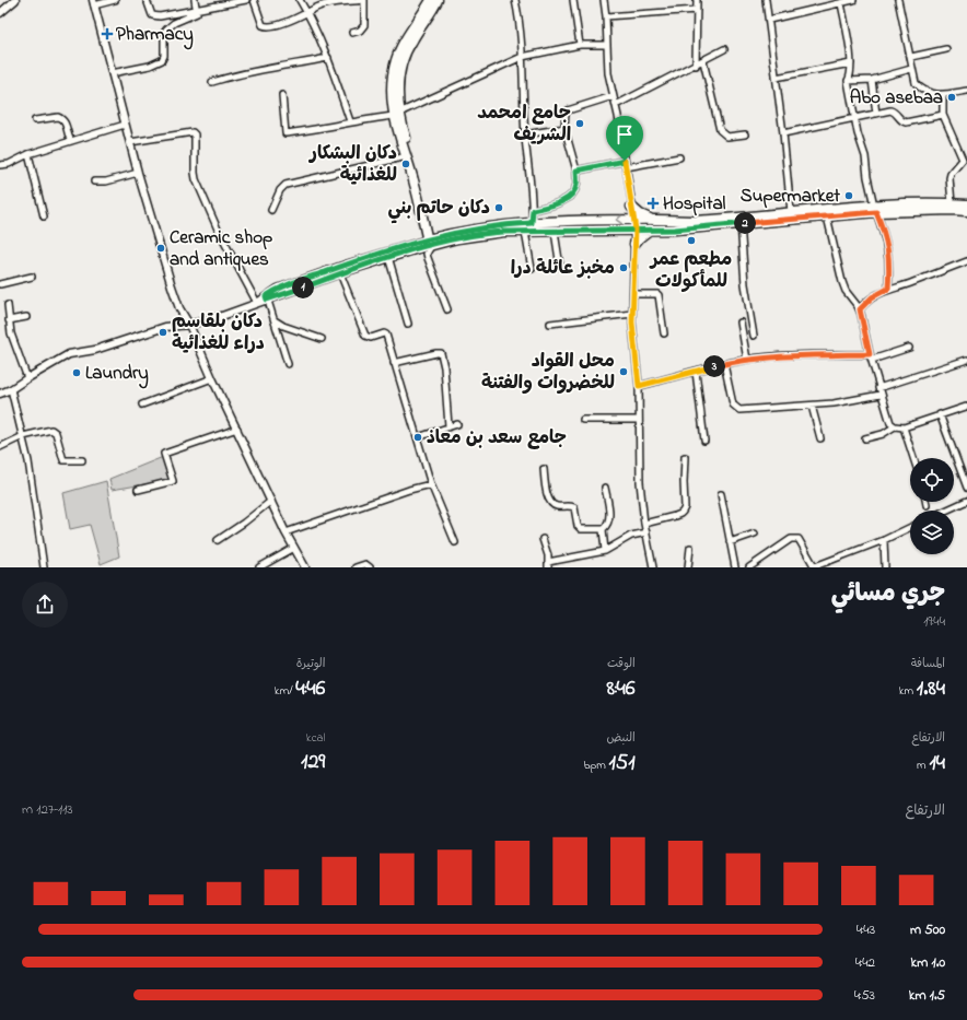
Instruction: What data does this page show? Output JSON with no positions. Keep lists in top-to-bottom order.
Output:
{
  "places": {
    "health": ["Pharmacy", "Hospital"],
    "other": [
      "Abo asebaa",
      "جامع امحمد الشريف",
      "دكان البشكار للغذائية",
      "Supermarket",
      "دكان حاتم بني",
      "مطعم عمر للمأكولات",
      "Ceramic shop and antiques",
      "مخبز عائلة درا",
      "دكان بلقاسم دراء للغذائية",
      "محل القواد للخضروات والفتنة",
      "Laundry",
      "جامع سعد بن معاذ"
    ]
  },
  "page": {
    "pins": ["2", "1", "3"],
    "heading": ["جري مسائي", "19:44"],
    "stats": [
      ["المسافة", "1.84 km"],
      ["الوقت", "8:46"],
      ["الوتيرة", "4:46 /km"],
      ["الارتفاع", "14 m"],
      ["النبض", "151 bpm"],
      ["kcal", "129"]
    ],
    "chart": ["الارتفاع", "113–127 m"],
    "list": [
      {
        "name": "500 m",
        "note": "4:43"
      },
      {
        "name": "1.0 km",
        "note": "4:42"
      },
      {
        "name": "1.5 km",
        "note": "4:53"
      }
    ]
  }
}
